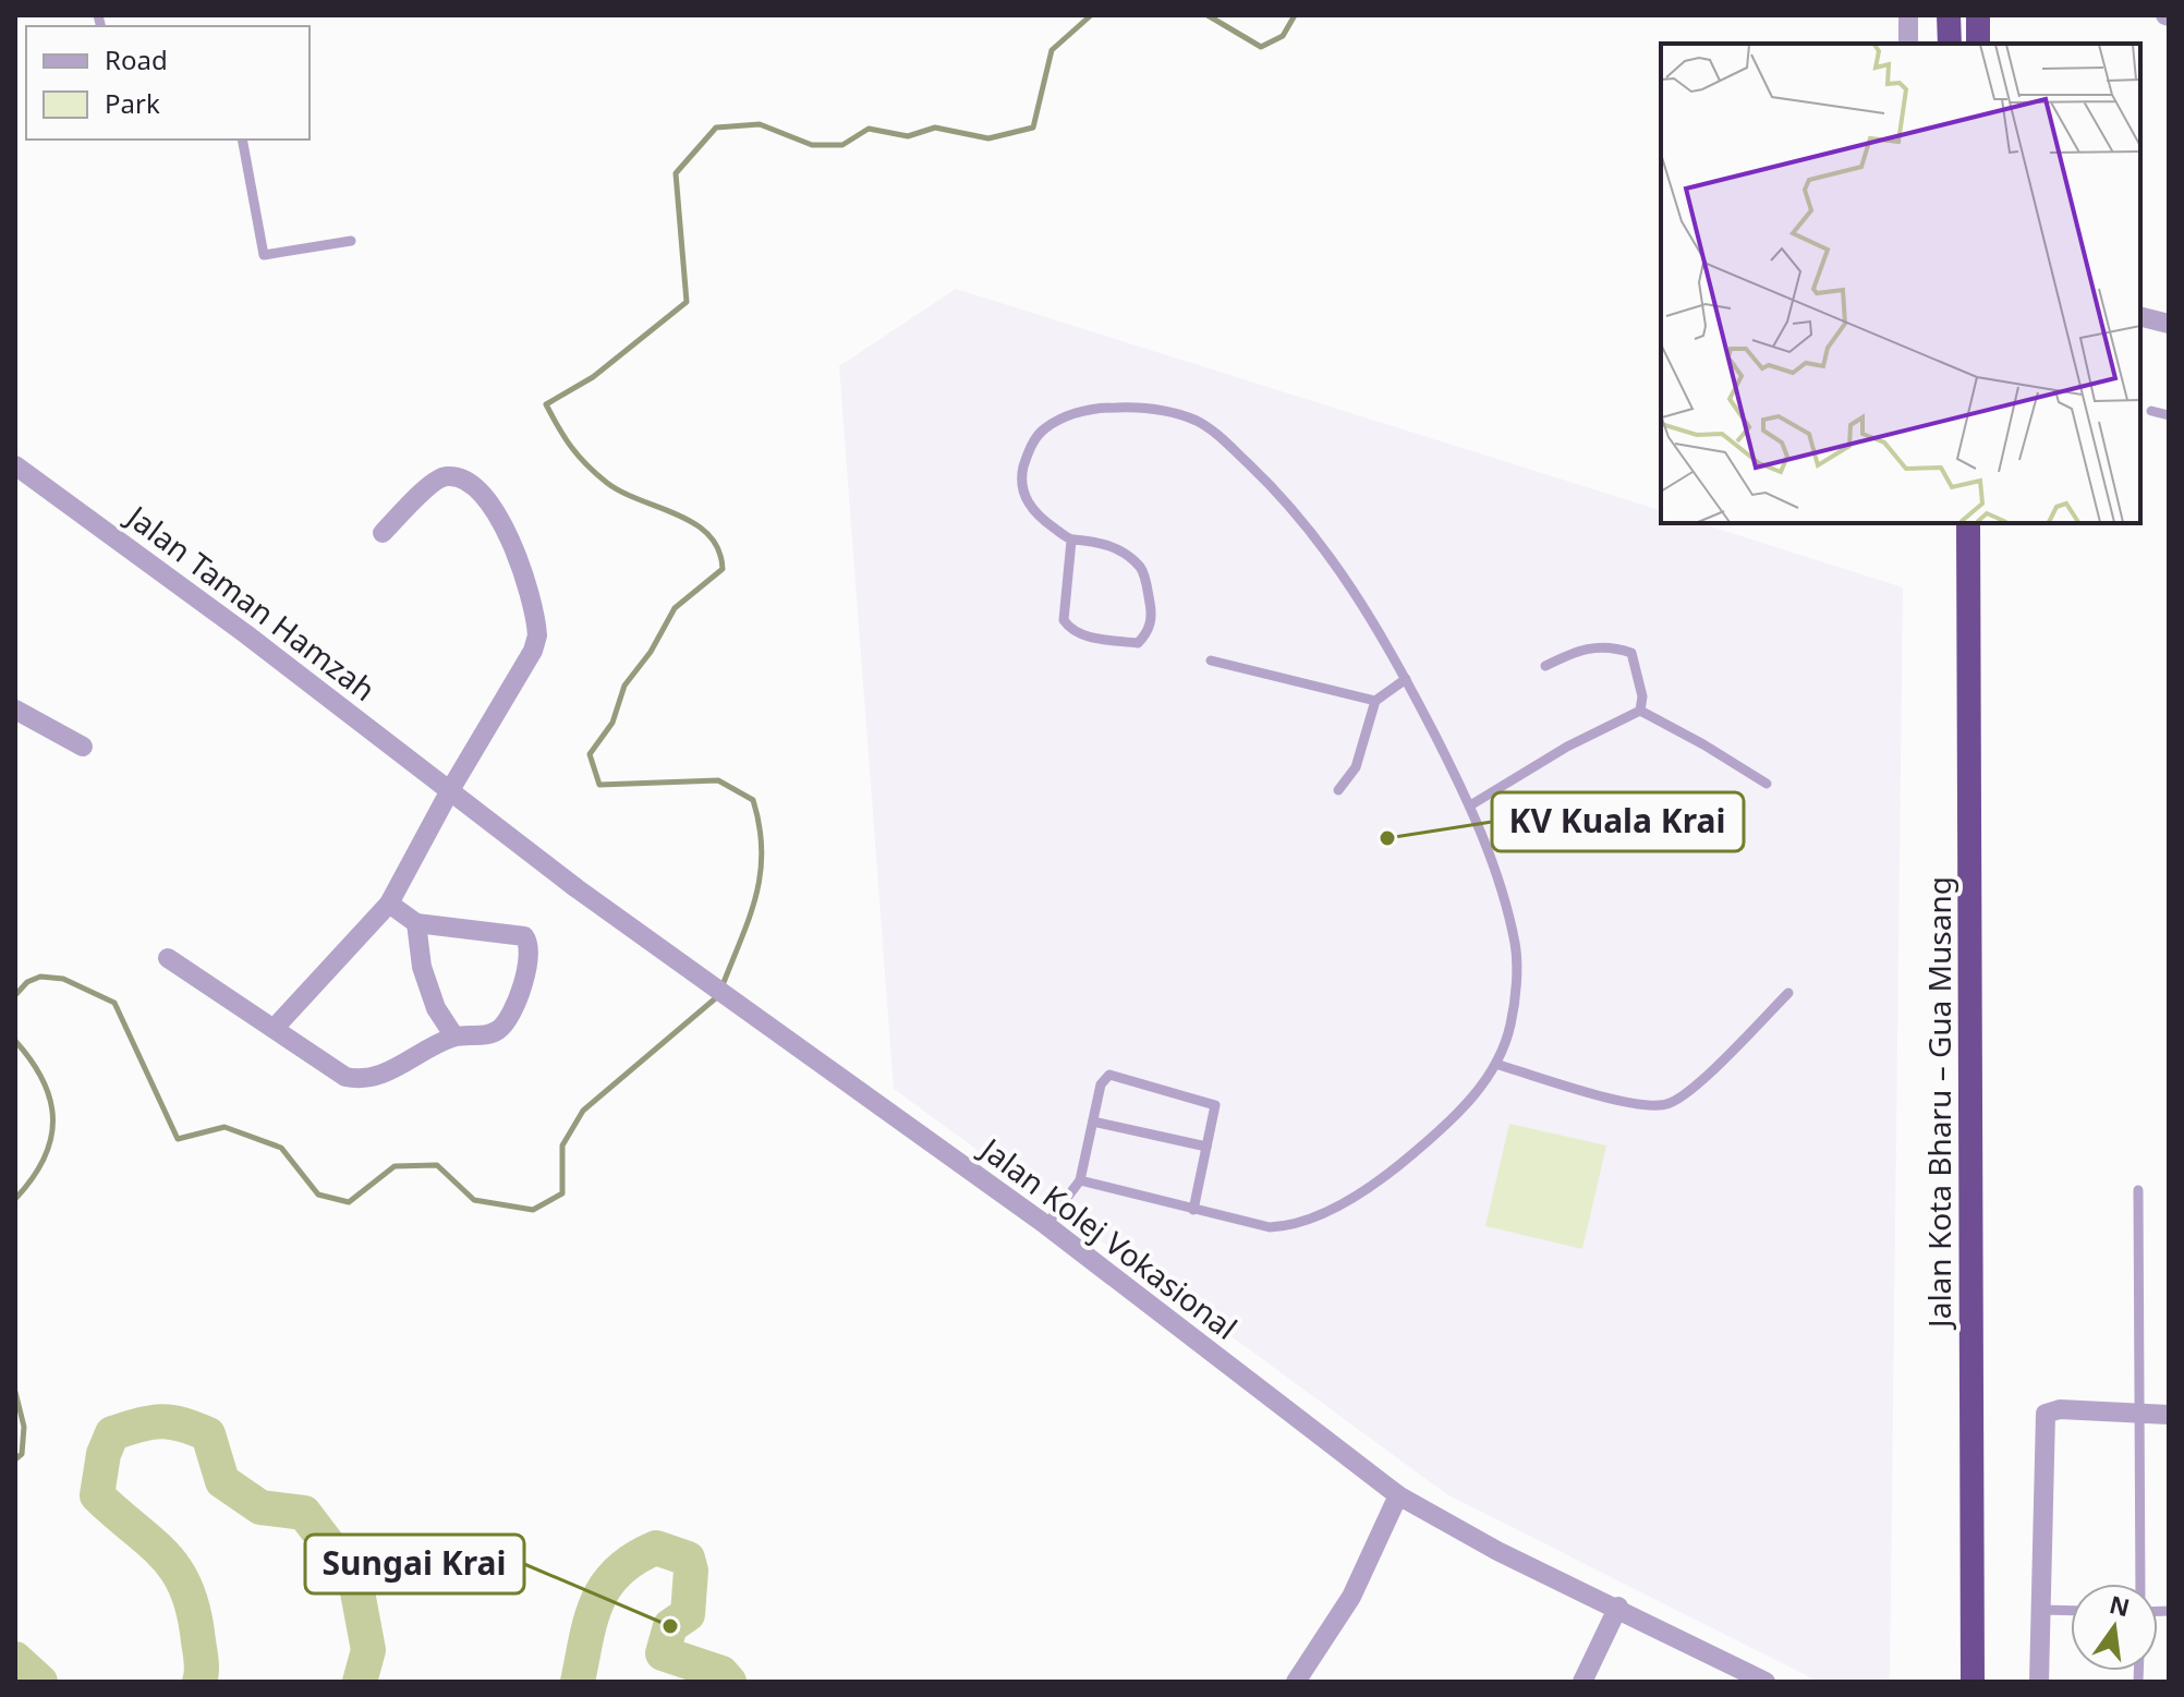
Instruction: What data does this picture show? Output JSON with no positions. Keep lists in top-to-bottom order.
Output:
{
  "streets": {
    "highway": ["Jalan Kota Bharu – Gua Musang"],
    "street": ["Jalan Taman Hamzah", "Jalan Kolej Vokasional"]
  },
  "crossings": [
    ["Jalan Taman Hamzah", "Jalan Kolej Vokasional"]
  ],
  "places": ["KV Kuala Krai", "Sungai Krai"],
  "legend": ["Road", "Park"],
  "north": "top"
}
